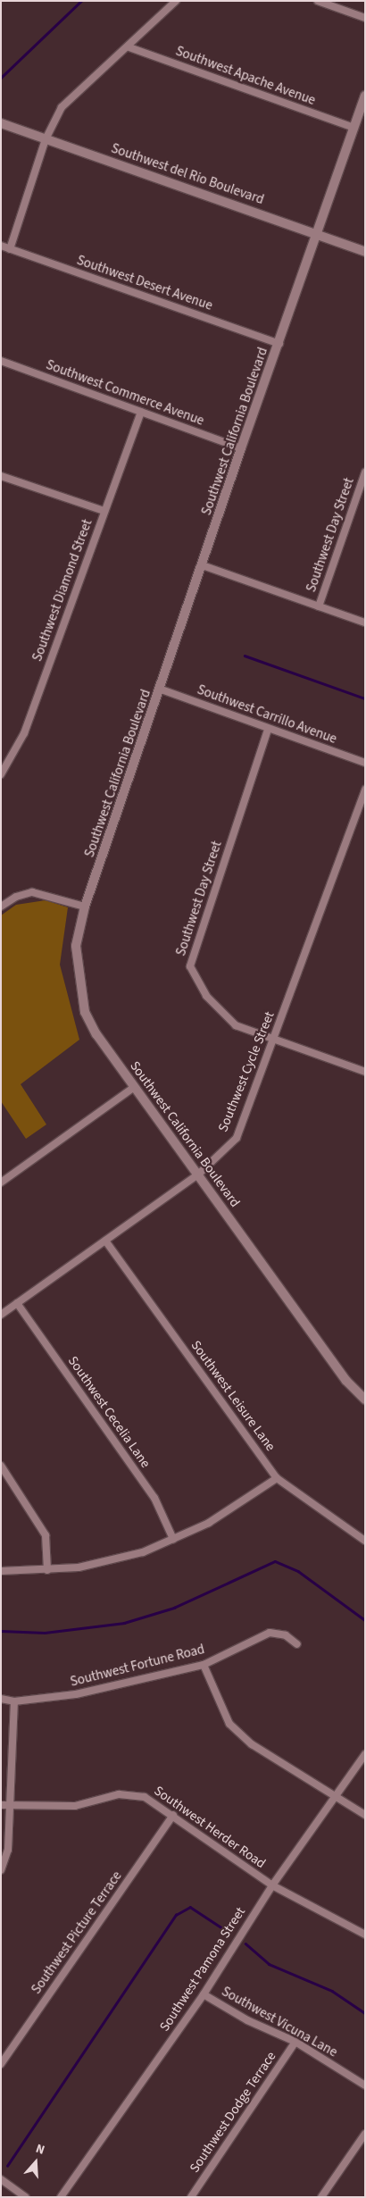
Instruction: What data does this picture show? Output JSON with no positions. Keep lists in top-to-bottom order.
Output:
{
  "streets": {
    "street": [
      "Southwest Apache Avenue",
      "Southwest del Rio Boulevard",
      "Southwest Desert Avenue",
      "Southwest Commerce Avenue",
      "Southwest California Boulevard",
      "Southwest Day Street",
      "Southwest Diamond Street",
      "Southwest Carrillo Avenue",
      "Southwest Cycle Street",
      "Southwest Leisure Lane",
      "Southwest Cecelia Lane",
      "Southwest Fortune Road",
      "Southwest Herder Road",
      "Southwest Picture Terrace",
      "Southwest Pamona Street",
      "Southwest Vicuna Lane",
      "Southwest Dodge Terrace"
    ]
  },
  "crossings": [
    ["Southwest Apache Avenue", "Southwest California Boulevard"],
    ["Southwest del Rio Boulevard", "Southwest California Boulevard"],
    ["Southwest Desert Avenue", "Southwest California Boulevard"],
    ["Southwest Commerce Avenue", "Southwest California Boulevard"],
    ["Southwest Commerce Avenue", "Southwest Diamond Street"],
    ["Southwest California Boulevard", "Southwest Carrillo Avenue"],
    ["Southwest California Boulevard", "Southwest Cycle Street"],
    ["Southwest Day Street", "Southwest Carrillo Avenue"],
    ["Southwest Day Street", "Southwest Cycle Street"],
    ["Southwest Cycle Street", "Southwest Leisure Lane"],
    ["Southwest Cycle Street", "Southwest Cecelia Lane"],
    ["Southwest Herder Road", "Southwest Picture Terrace"],
    ["Southwest Herder Road", "Southwest Pamona Street"],
    ["Southwest Pamona Street", "Southwest Vicuna Lane"],
    ["Southwest Vicuna Lane", "Southwest Dodge Terrace"]
  ],
  "north": "top"
}
